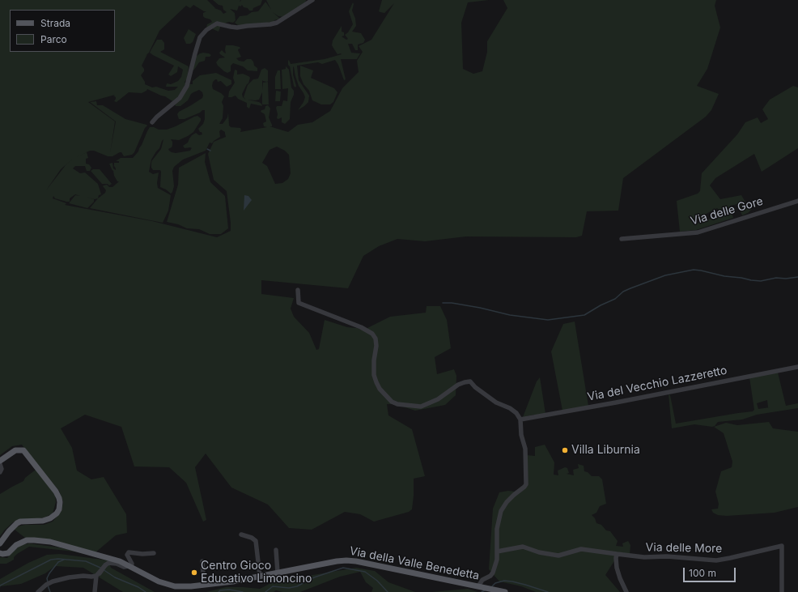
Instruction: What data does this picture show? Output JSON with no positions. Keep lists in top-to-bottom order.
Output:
{
  "streets": {
    "main road": ["Via della Valle Benedetta"],
    "street": ["Via delle Gore", "Via del Vecchio Lazzeretto", "Via delle More"]
  },
  "places": ["Villa Liburnia", "Centro Gioco Educativo Limoncino"],
  "legend": ["Strada", "Parco"],
  "scale_bar": "100 m"
}
